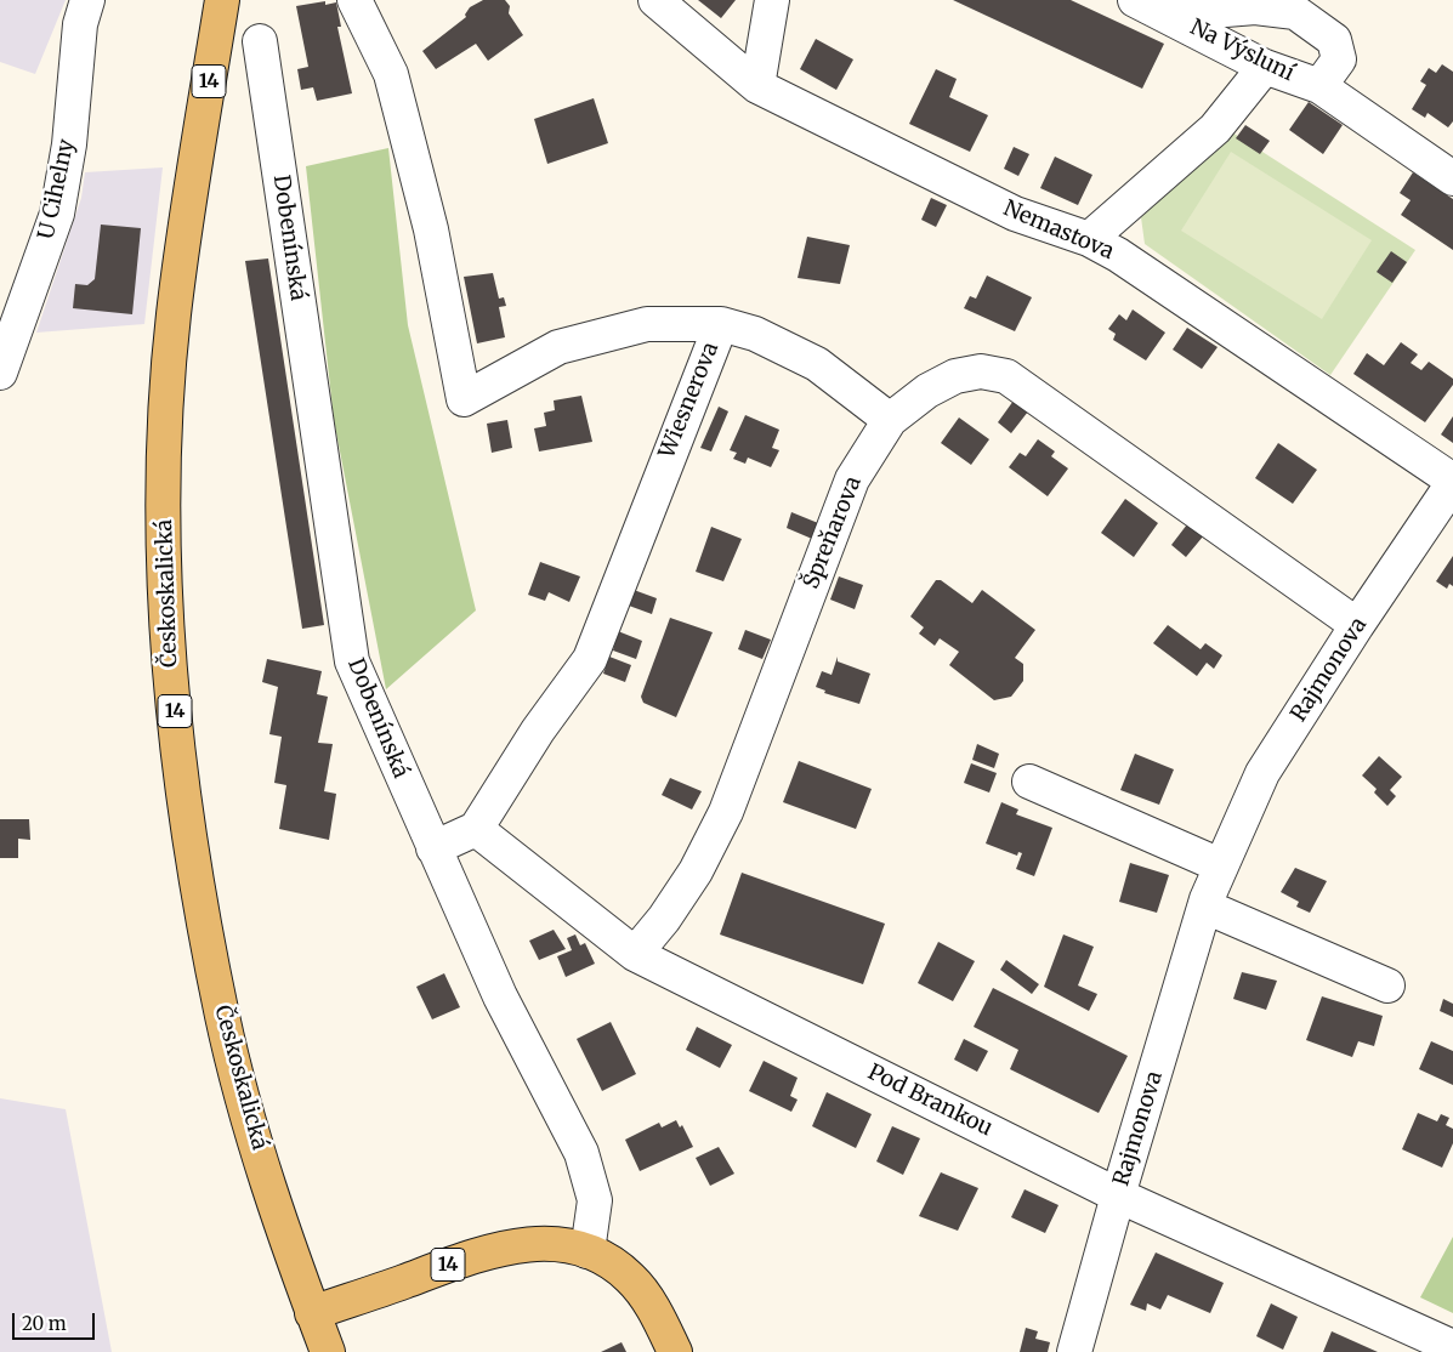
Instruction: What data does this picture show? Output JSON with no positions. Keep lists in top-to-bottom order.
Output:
{
  "streets": {
    "main road": ["14", "Českoskalická"],
    "street": [
      "Na Výsluní",
      "U Cihelny",
      "Nemastova",
      "Dobenínská",
      "Wiesnerova",
      "Špreňarova",
      "Rajmonova",
      "Pod Brankou"
    ]
  },
  "crossings": [
    ["14", "Dobenínská"],
    ["14", "Českoskalická"],
    ["Nemastova", "Rajmonova"],
    ["Wiesnerova", "Pod Brankou"],
    ["Špreňarova", "Rajmonova"],
    ["Špreňarova", "Pod Brankou"],
    ["Rajmonova", "Pod Brankou"]
  ],
  "scale_bar": "20 m"
}
